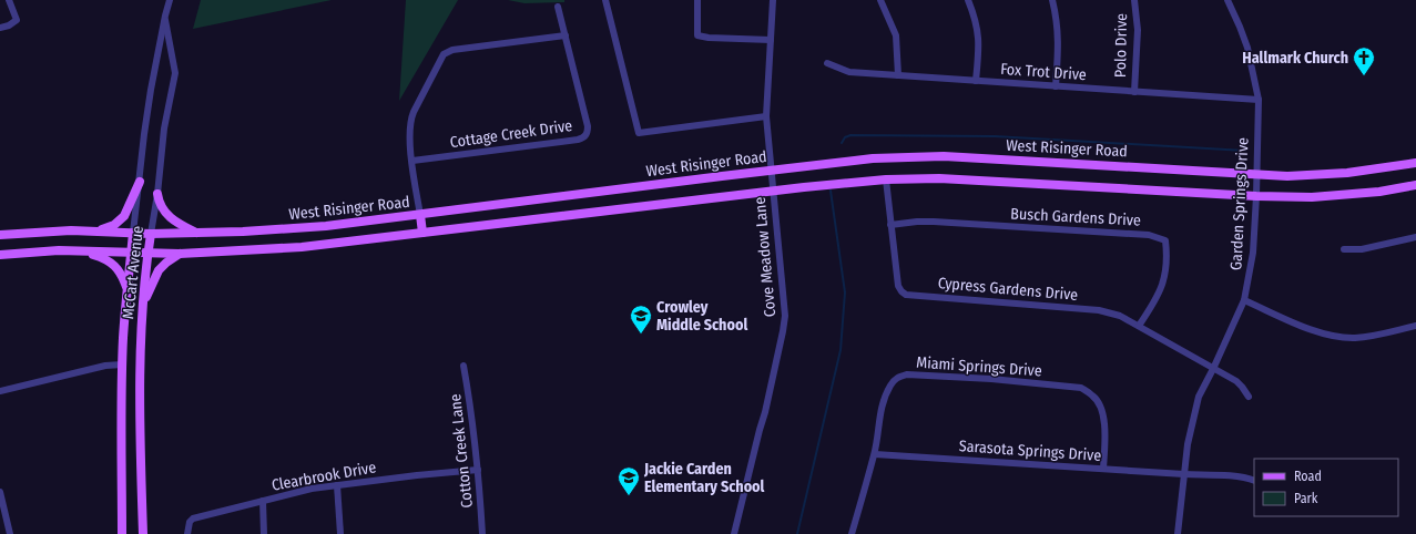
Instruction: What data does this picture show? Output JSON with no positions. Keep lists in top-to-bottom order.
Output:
{
  "streets": {
    "main road": ["West Risinger Road", "McCart Avenue"],
    "street": [
      "Polo Drive",
      "Fox Trot Drive",
      "Cottage Creek Drive",
      "Garden Springs Drive",
      "Busch Gardens Drive",
      "Cove Meadow Lane",
      "Cypress Gardens Drive",
      "Miami Springs Drive",
      "Cotton Creek Lane",
      "Sarasota Springs Drive",
      "Clearbrook Drive"
    ]
  },
  "crossings": [
    ["Polo Drive", "Fox Trot Drive"],
    ["Fox Trot Drive", "Garden Springs Drive"],
    ["West Risinger Road", "Garden Springs Drive"],
    ["West Risinger Road", "Cove Meadow Lane"],
    ["West Risinger Road", "McCart Avenue"],
    ["West Risinger Road", "Cypress Gardens Drive"],
    ["Garden Springs Drive", "Cypress Gardens Drive"],
    ["Garden Springs Drive", "Sarasota Springs Drive"],
    ["Busch Gardens Drive", "Cypress Gardens Drive"],
    ["Miami Springs Drive", "Sarasota Springs Drive"],
    ["Cotton Creek Lane", "Clearbrook Drive"]
  ],
  "places": {
    "church": ["Hallmark Church"],
    "school or university": ["Crowley Middle School", "Jackie Carden Elementary School"]
  },
  "legend": ["Road", "Park"]
}
